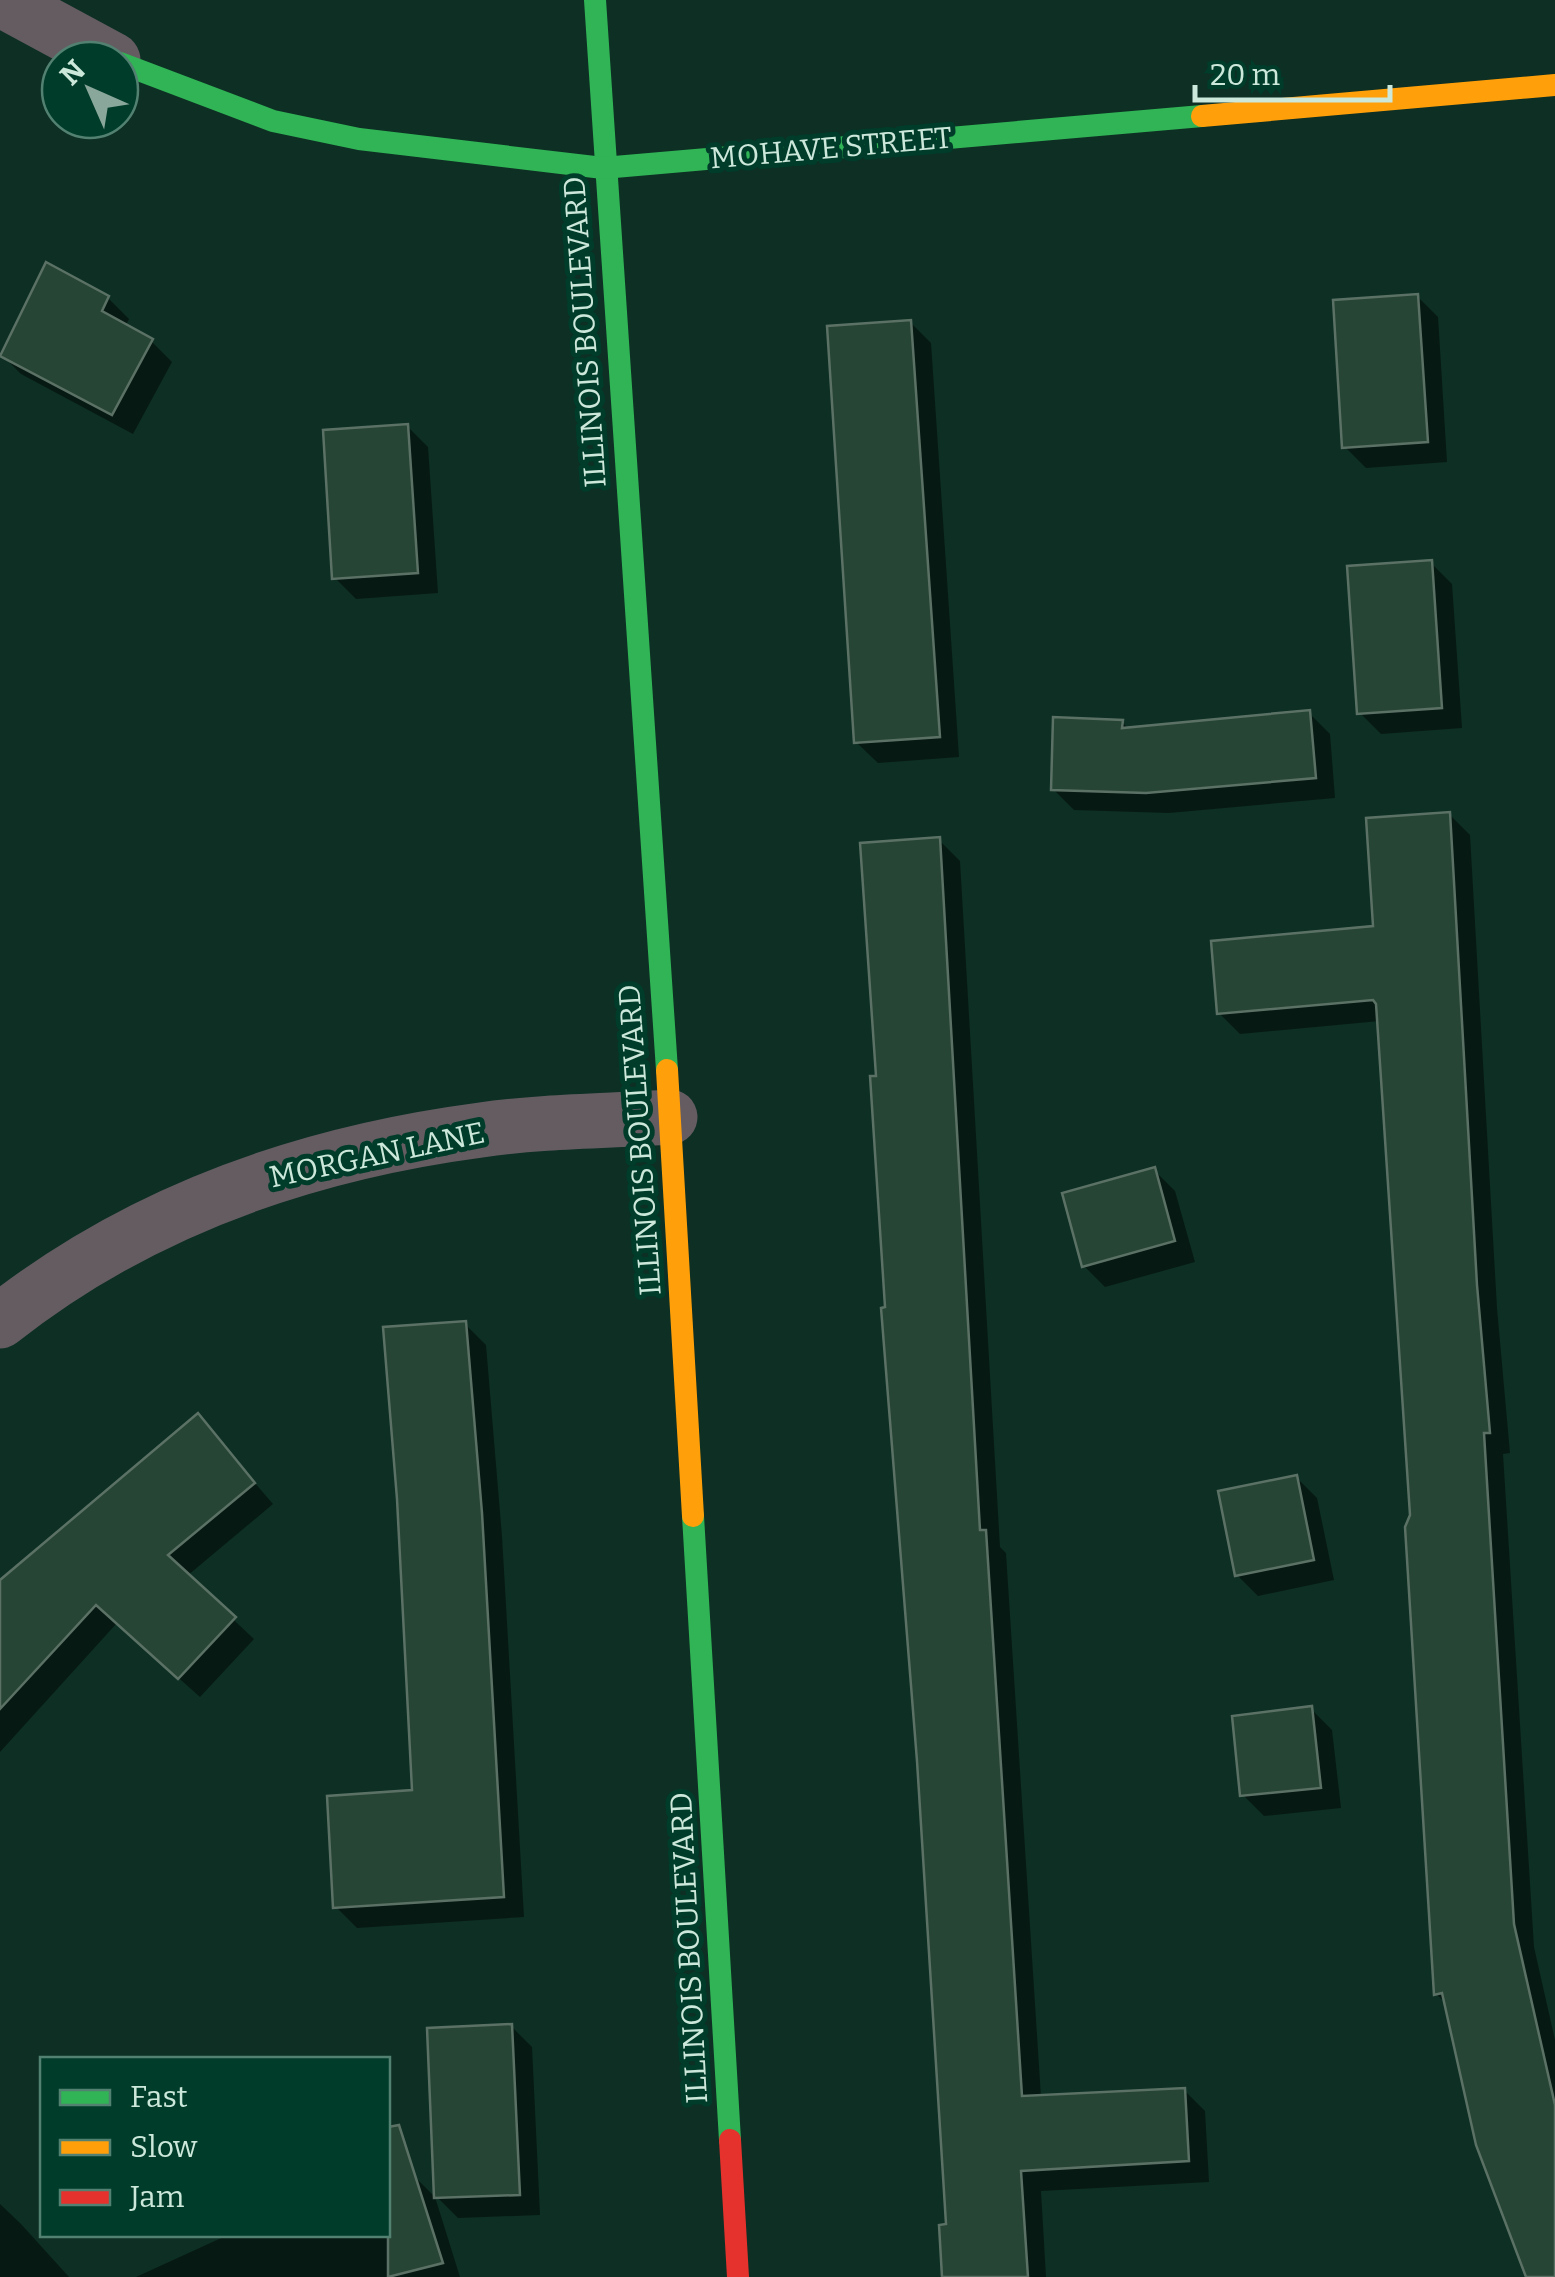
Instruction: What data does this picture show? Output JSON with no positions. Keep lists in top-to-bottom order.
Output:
{
  "streets": {
    "street": ["MOHAVE STREET", "ILLINOIS BOULEVARD", "MORGAN LANE"]
  },
  "crossings": [
    ["MOHAVE STREET", "ILLINOIS BOULEVARD"],
    ["ILLINOIS BOULEVARD", "MORGAN LANE"]
  ],
  "legend": ["Fast", "Slow", "Jam"],
  "scale_bar": "20 m",
  "north": "top left"
}
